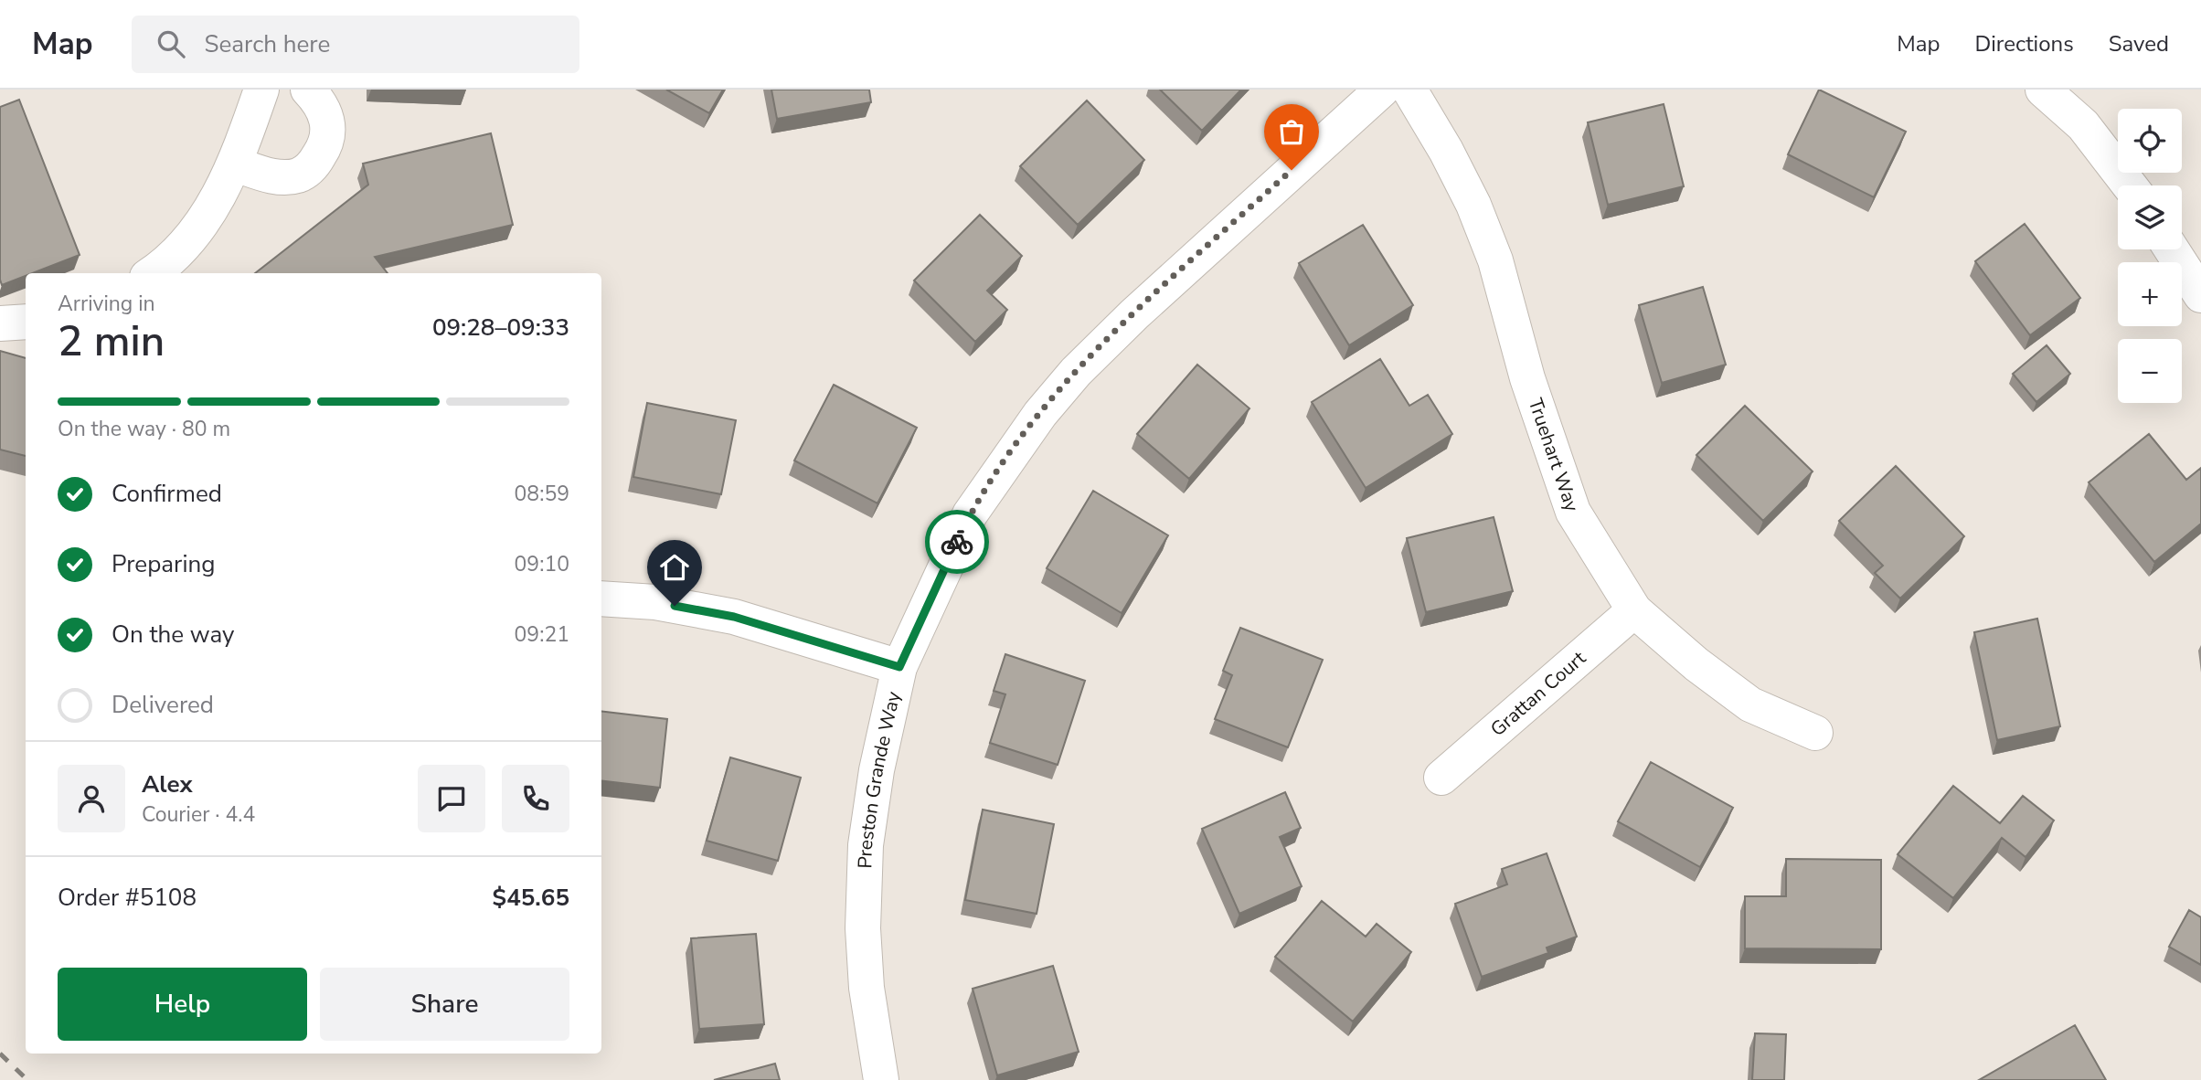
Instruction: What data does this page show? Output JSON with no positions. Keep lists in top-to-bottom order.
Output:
{
  "streets": {
    "street": ["Truehart Way", "Grattan Court", "Preston Grande Way"]
  },
  "crossings": [
    ["Truehart Way", "Grattan Court"]
  ],
  "page": {
    "header": "Map",
    "search": "Search here",
    "nav": ["Map", "Directions", "Saved"],
    "map_buttons": ["+", "−"],
    "heading": ["2 min", "Arriving in", "09:28–09:33"],
    "panel": [
      "Alex",
      "Courier · 4.4",
      "Order #5108",
      "$45.65"
    ],
    "bar": "On the way · 80 m",
    "list": [
      ["Confirmed", "08:59"],
      ["Preparing", "09:10"],
      ["On the way", "09:21"],
      "Delivered"
    ],
    "buttons": ["Help", "Share"]
  }
}
